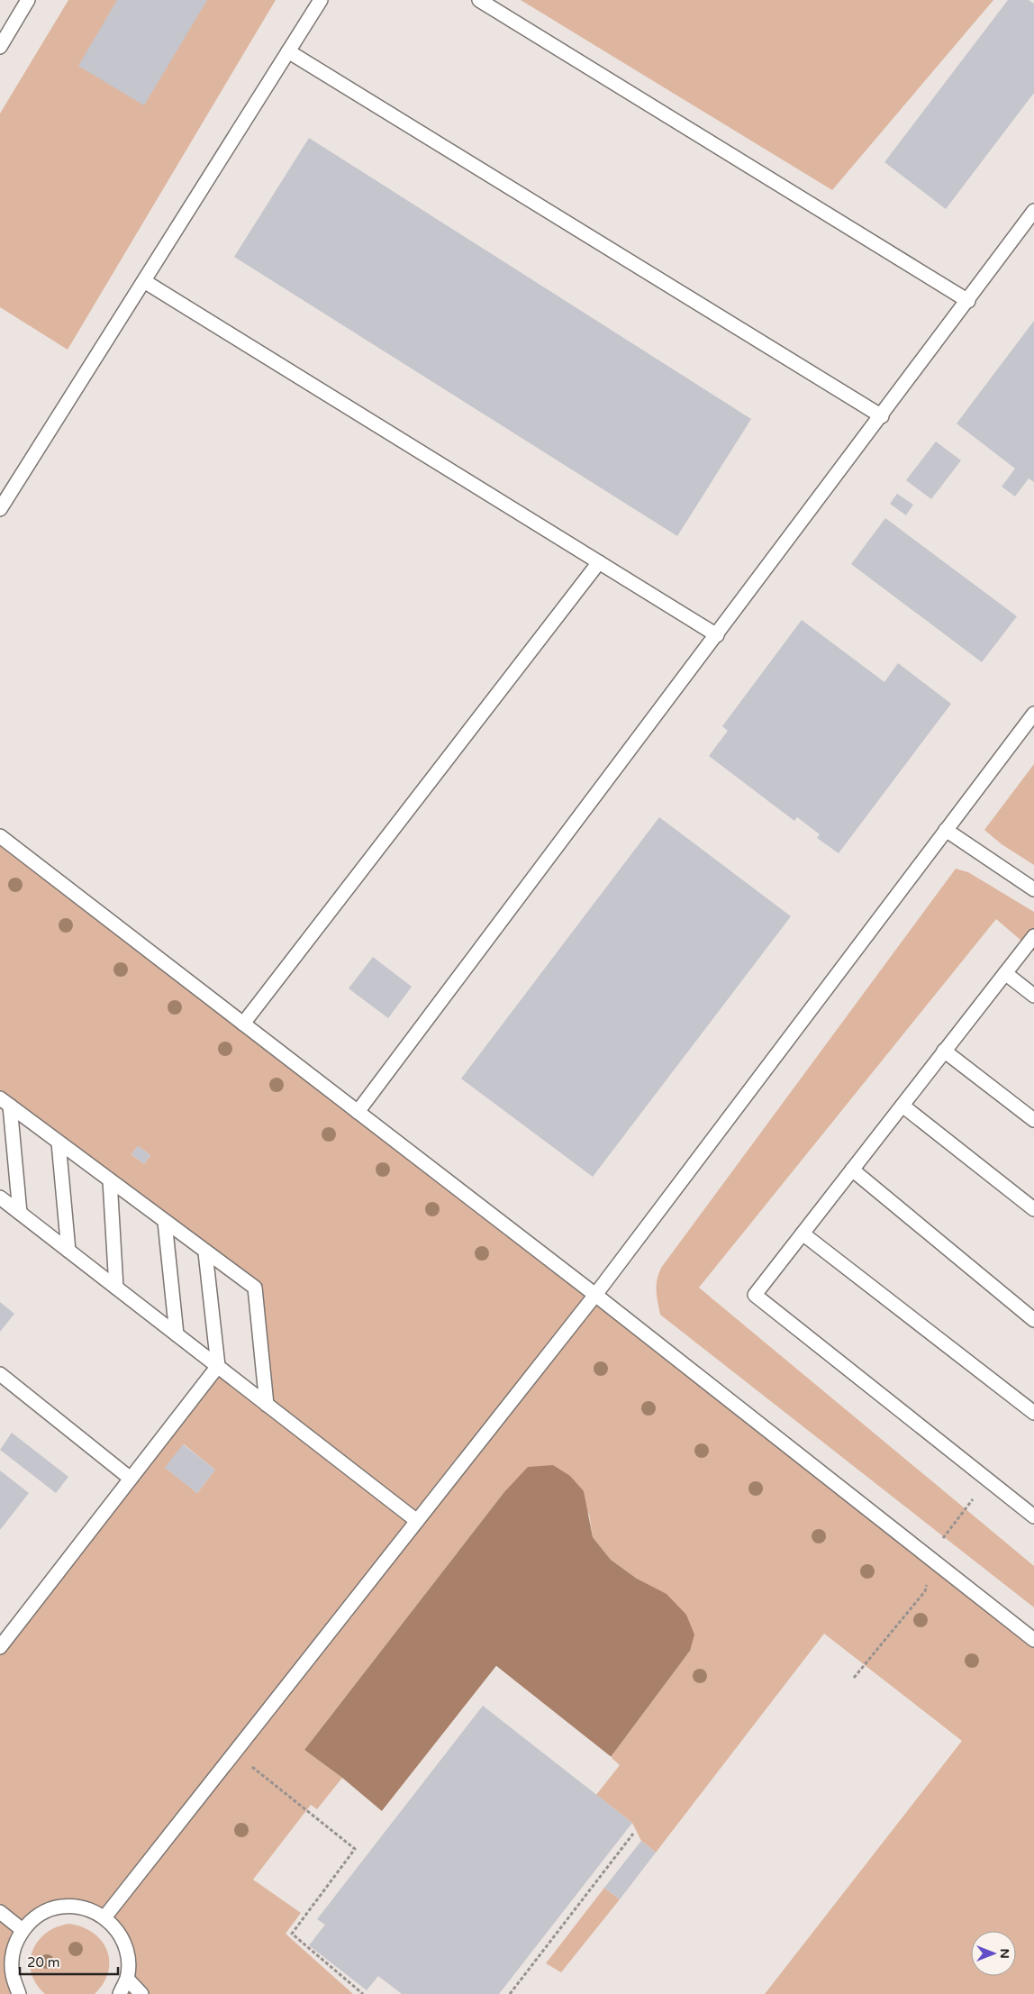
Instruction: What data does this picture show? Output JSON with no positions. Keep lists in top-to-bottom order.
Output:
{
  "scale_bar": "20 m",
  "north": "right"
}
